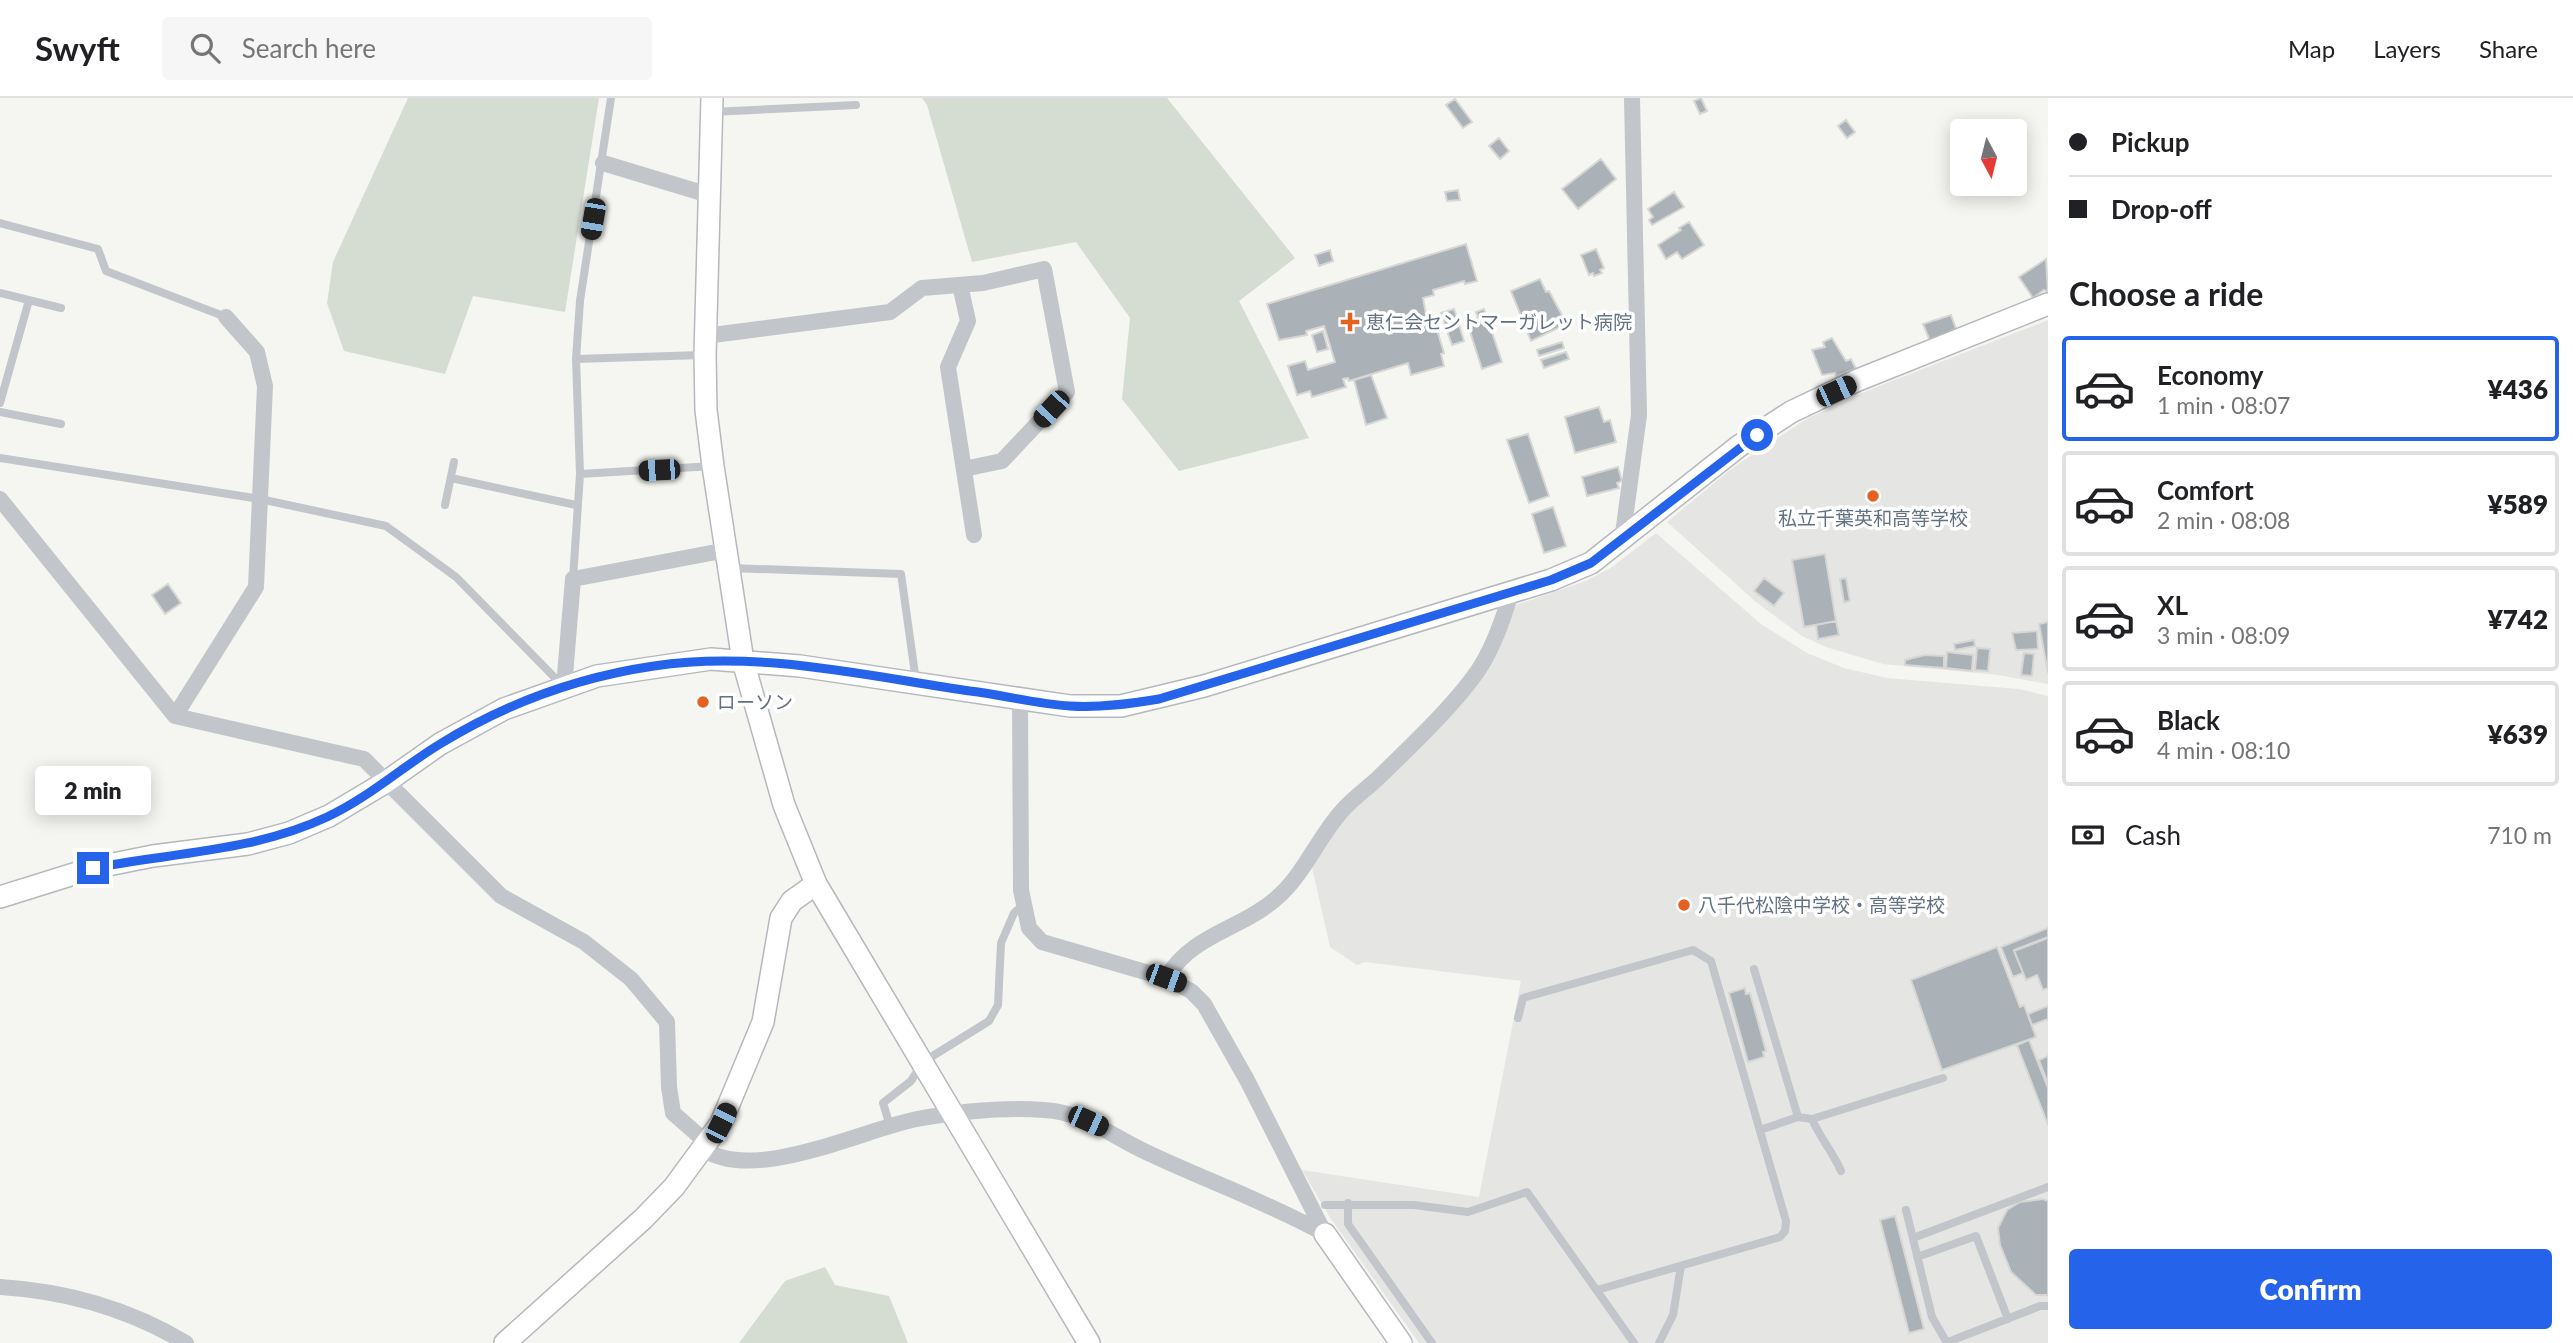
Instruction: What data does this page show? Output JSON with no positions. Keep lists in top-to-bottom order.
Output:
{
  "places": {
    "health": ["恵仁会セントマーガレット病院"],
    "other": ["私立千葉英和高等学校", "ローソン", "八千代松陰中学校・高等学校"]
  },
  "north": "bottom",
  "page": {
    "header": "Swyft",
    "search": "Search here",
    "nav": ["Map", "Layers", "Share"],
    "banner": ["Pickup", "Drop-off"],
    "heading": "Choose a ride",
    "list": [
      {
        "name": "Economy",
        "note": "1 min · 08:07",
        "value": "¥436"
      },
      {
        "name": "Comfort",
        "note": "2 min · 08:08",
        "value": "¥589"
      },
      {
        "name": "XL",
        "note": "3 min · 08:09",
        "value": "¥742"
      },
      {
        "name": "Black",
        "note": "4 min · 08:10",
        "value": "¥639"
      }
    ],
    "bubble": "2 min",
    "pay": ["Cash", "710 m"],
    "buttons": "Confirm"
  }
}
